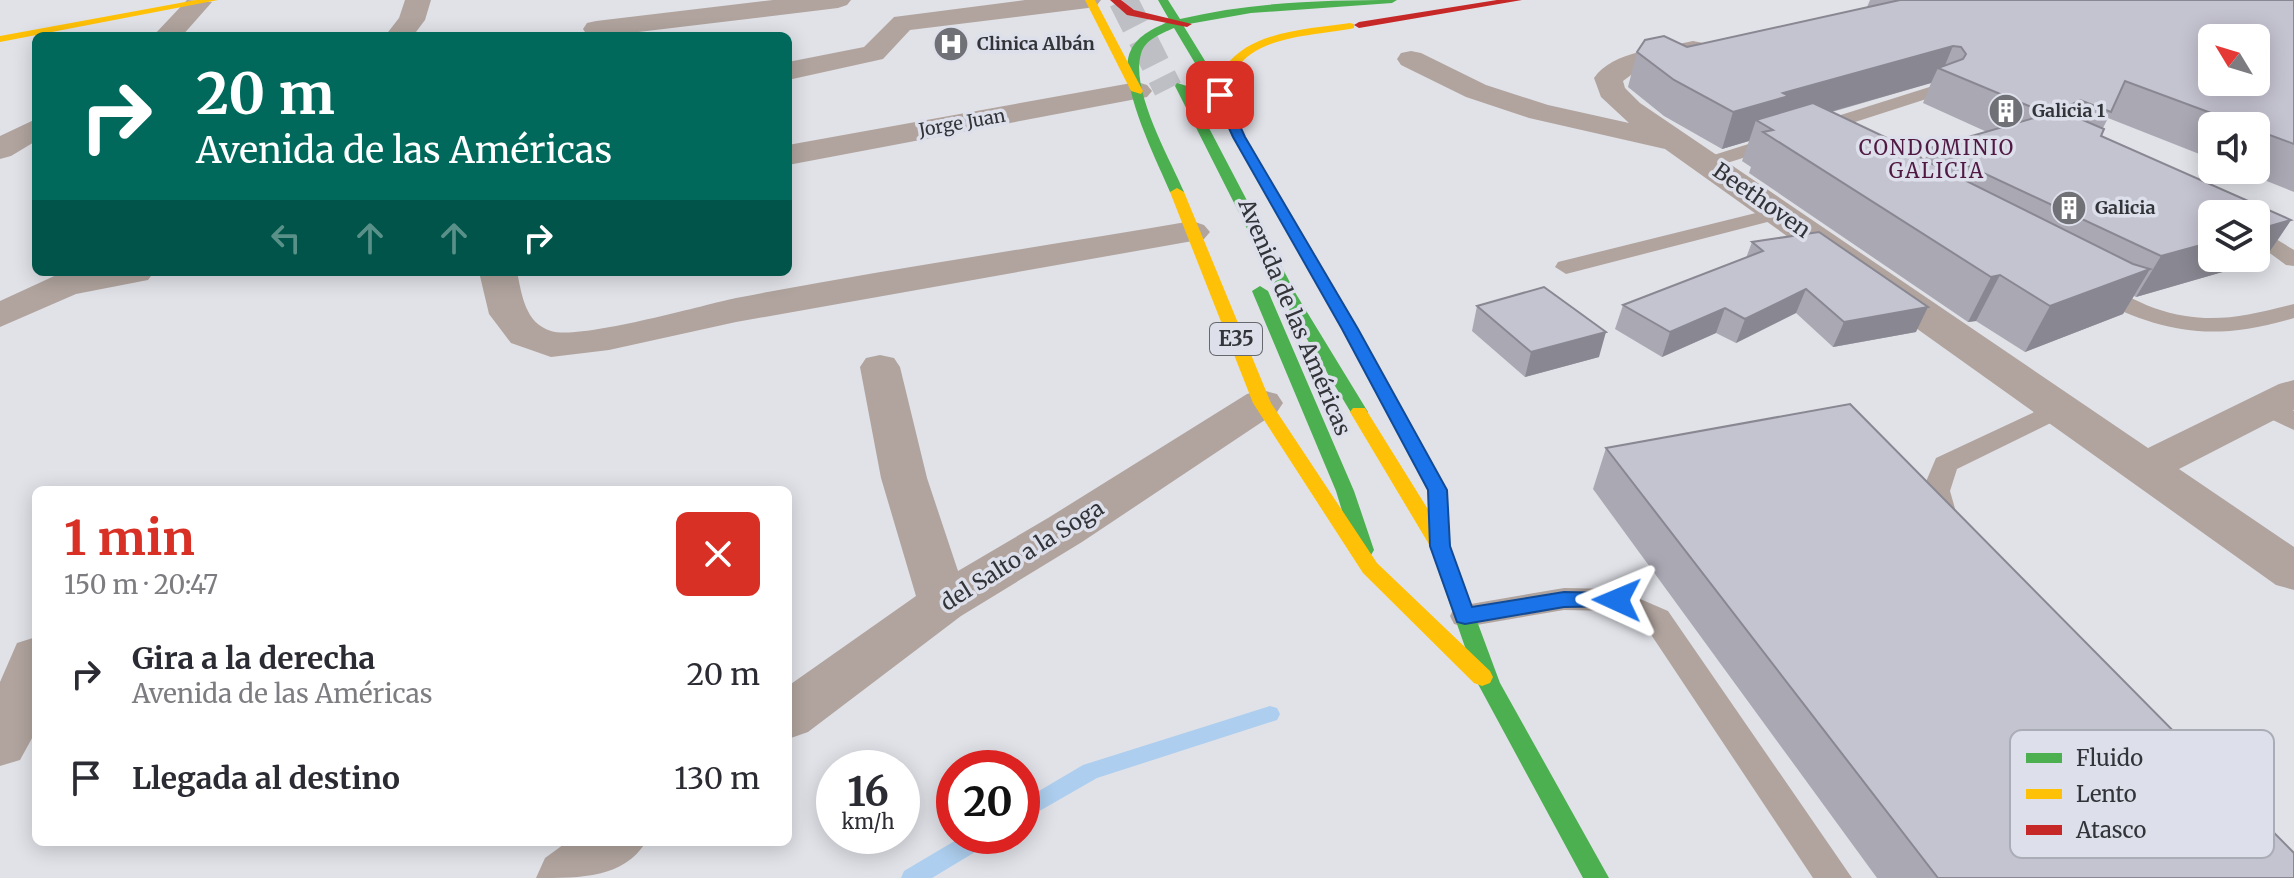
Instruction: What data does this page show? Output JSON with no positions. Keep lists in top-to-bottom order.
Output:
{
  "streets": {
    "main road": ["Avenida de las Américas", "E35"],
    "street": ["Jorge Juan", "Beethoven", "del Salto a la Soga"]
  },
  "crossings": [
    ["Jorge Juan", "Avenida de las Américas"],
    ["Jorge Juan", "E35"],
    ["Avenida de las Américas", "E35"],
    ["Avenida de las Américas", "del Salto a la Soga"]
  ],
  "districts": ["CONDOMINIO GALICIA"],
  "places": {
    "hospital": ["Clinica Albán"],
    "building": ["Galicia 1", "Galicia"]
  },
  "legend": ["Fluido", "Lento", "Atasco"],
  "north": "top left",
  "page": {
    "turn": ["20 m", "Avenida de las Américas"],
    "heading": ["1 min", "150 m · 20:47"],
    "list": [
      {
        "name": "Gira a la derecha",
        "note": "Avenida de las Américas",
        "value": "20 m"
      },
      {
        "name": "Llegada al destino",
        "value": "130 m"
      }
    ],
    "speed": "16 km/h",
    "limit": "20"
  }
}
